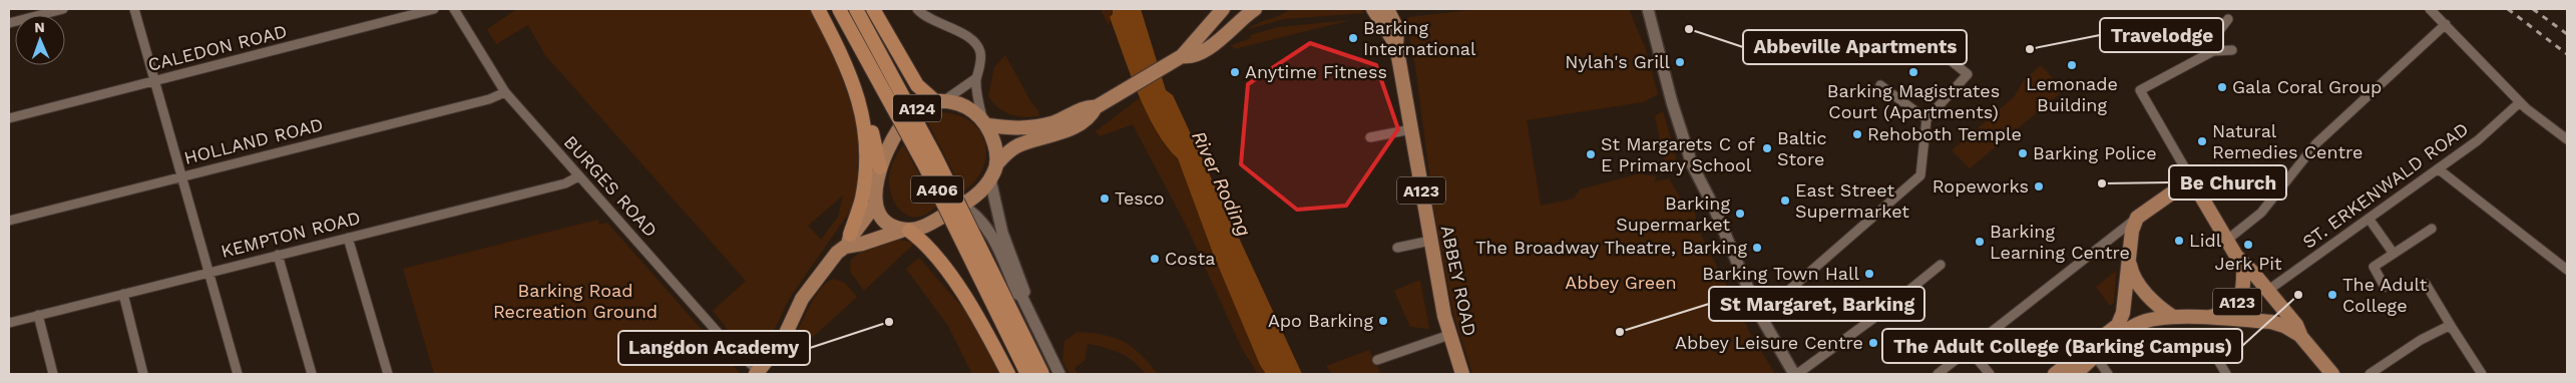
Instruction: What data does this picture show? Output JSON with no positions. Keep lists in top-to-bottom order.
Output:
{
  "streets": {
    "highway": ["A124", "A406"],
    "main road": ["A123", "ABBEY ROAD"],
    "street": [
      "CALEDON ROAD",
      "HOLLAND ROAD",
      "ST. ERKENWALD ROAD",
      "BURGES ROAD",
      "KEMPTON ROAD"
    ]
  },
  "crossings": [
    ["A124", "BURGES ROAD"],
    ["HOLLAND ROAD", "BURGES ROAD"],
    ["ST. ERKENWALD ROAD", "A123"],
    ["BURGES ROAD", "KEMPTON ROAD"]
  ],
  "water": ["River Roding"],
  "parks": ["Abbey Green", "Barking Road Recreation Ground"],
  "places": [
    "Abbeville Apartments",
    "Barking International",
    "Travelodge",
    "Nylah's Grill",
    "Lemonade Building",
    "Anytime Fitness",
    "Barking Magistrates Court (Apartments)",
    "Gala Coral Group",
    "Rehoboth Temple",
    "Natural Remedies Centre",
    "Baltic Store",
    "Barking Police",
    "St Margarets C of E Primary School",
    "Be Church",
    "Ropeworks",
    "Tesco",
    "East Street Supermarket",
    "Barking Supermarket",
    "Lidl",
    "Barking Learning Centre",
    "Jerk Pit",
    "The Broadway Theatre, Barking",
    "Costa",
    "Barking Town Hall",
    "The Adult College (Barking Campus)",
    "The Adult College",
    "Apo Barking",
    "Langdon Academy",
    "St Margaret, Barking",
    "Abbey Leisure Centre"
  ],
  "north": "top"
}
